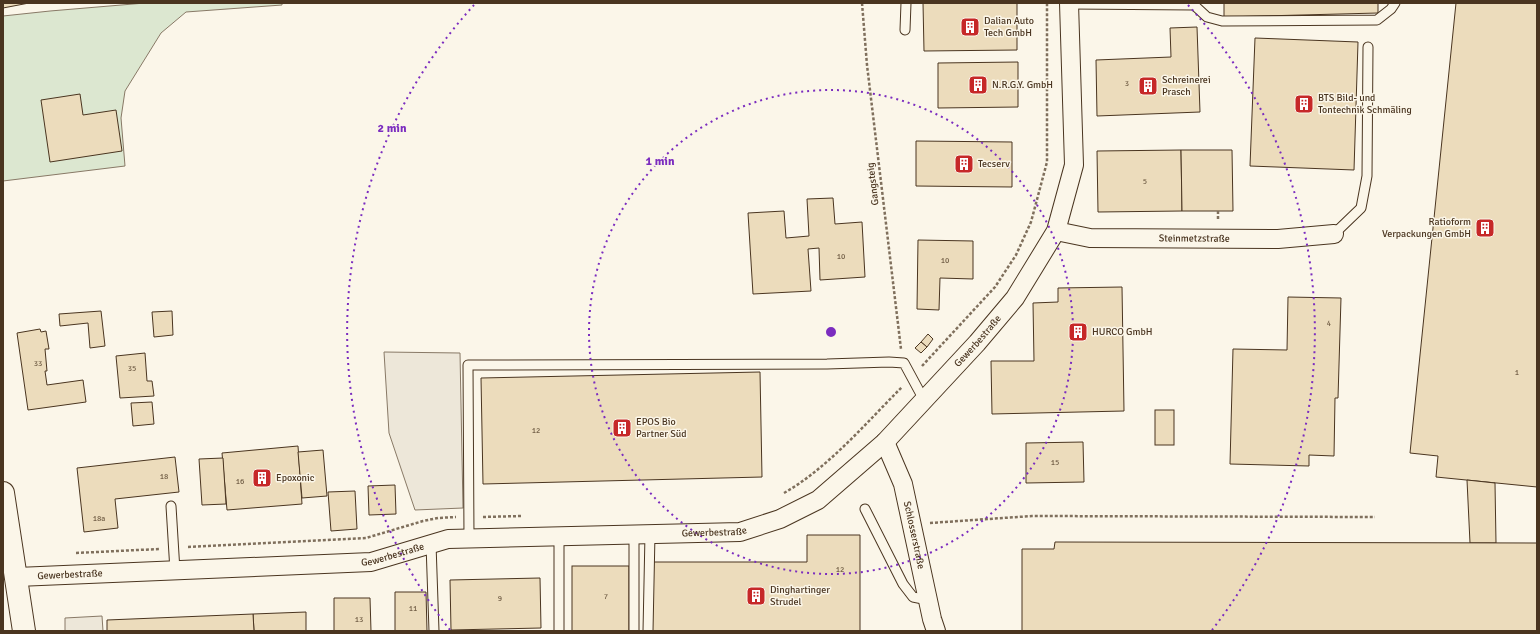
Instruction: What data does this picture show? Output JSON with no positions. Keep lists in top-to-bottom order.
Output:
{
  "streets": {
    "street": ["Steinmetzstraße", "Gewerbestraße", "Schlosserstraße"],
    "path": ["Gangsteig"]
  },
  "crossings": [
    ["Steinmetzstraße", "Gewerbestraße"],
    ["Gewerbestraße", "Schlosserstraße"]
  ],
  "places": {
    "building": [
      "Dalian Auto Tech GmbH",
      "N.R.G.Y. GmbH",
      "Schreinerei Prasch",
      "BTS Bild- und Tontechnik Schmäling",
      "Tecserv",
      "Ratioform Verpackungen GmbH",
      "HURCO GmbH",
      "EPOS Bio Partner Süd",
      "Epoxonic",
      "Dinghartinger Strudel"
    ]
  },
  "house_numbers": [
    "3",
    "5",
    "10",
    "10",
    "4",
    "33",
    "35",
    "1",
    "12",
    "15",
    "18",
    "16",
    "18a",
    "12",
    "7",
    "9",
    "11",
    "13"
  ],
  "rings": ["2 min", "1 min"]
}
